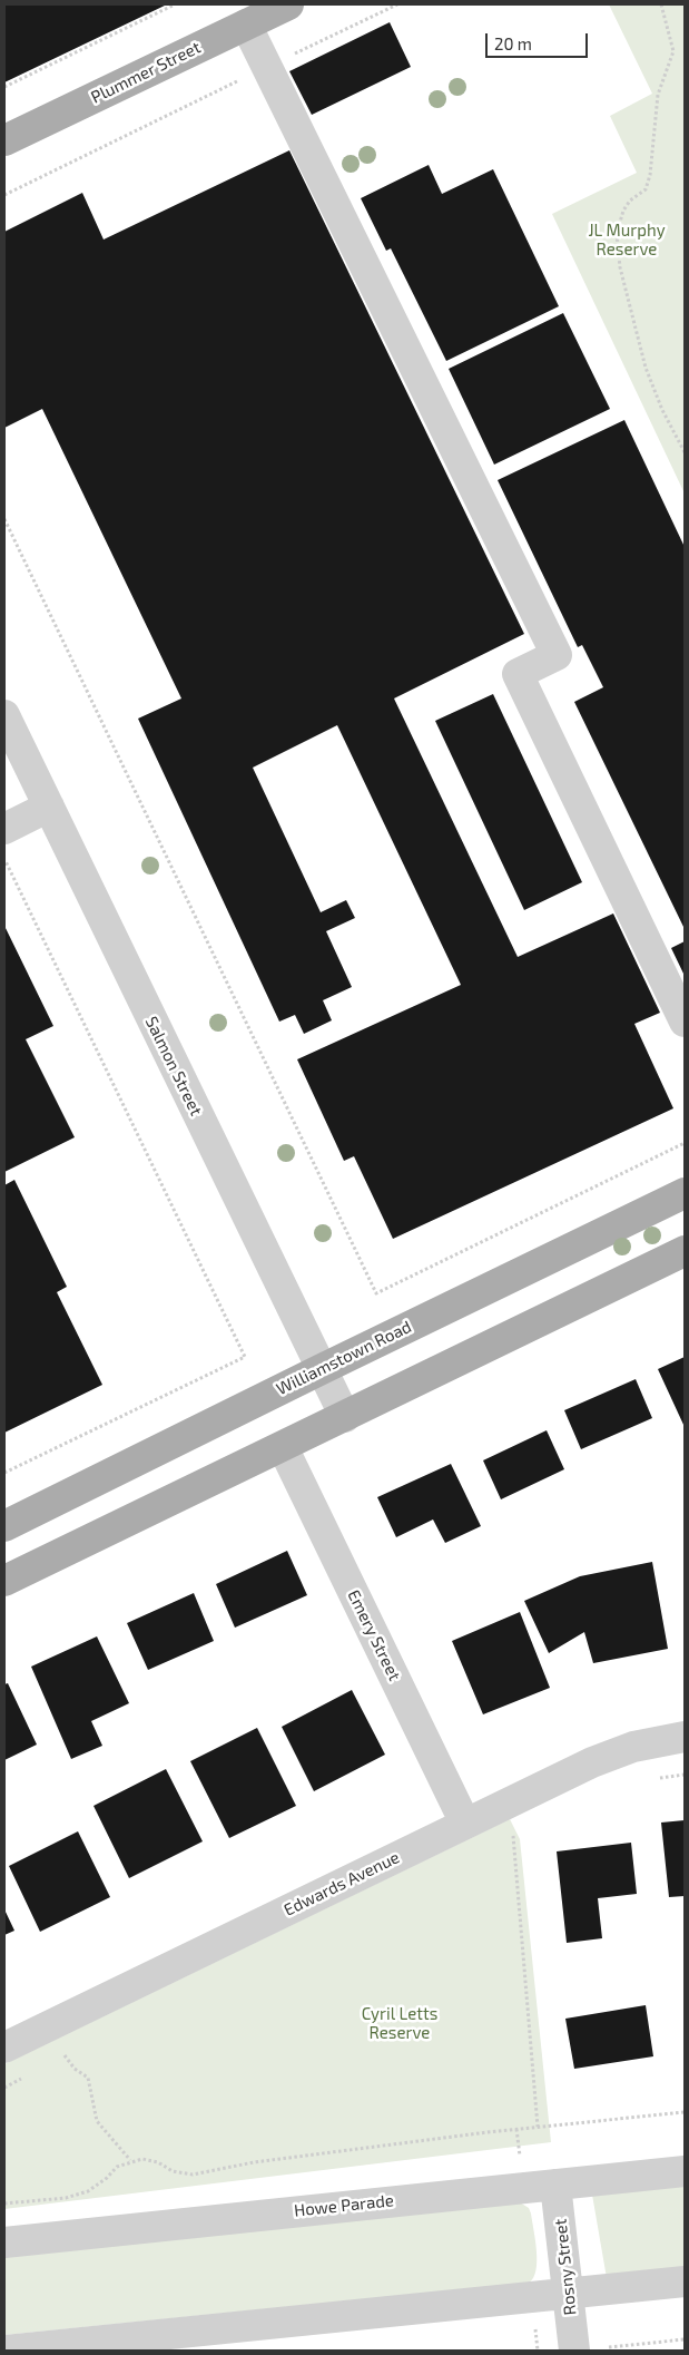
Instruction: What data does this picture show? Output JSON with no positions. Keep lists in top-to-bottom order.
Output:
{
  "streets": {
    "main road": ["Plummer Street", "Williamstown Road"],
    "street": [
      "Salmon Street",
      "Emery Street",
      "Edwards Avenue",
      "Howe Parade",
      "Rosny Street"
    ]
  },
  "crossings": [
    ["Salmon Street", "Williamstown Road"],
    ["Emery Street", "Edwards Avenue"],
    ["Howe Parade", "Rosny Street"]
  ],
  "parks": ["JL Murphy Reserve", "Cyril Letts Reserve"],
  "scale_bar": "20 m"
}
